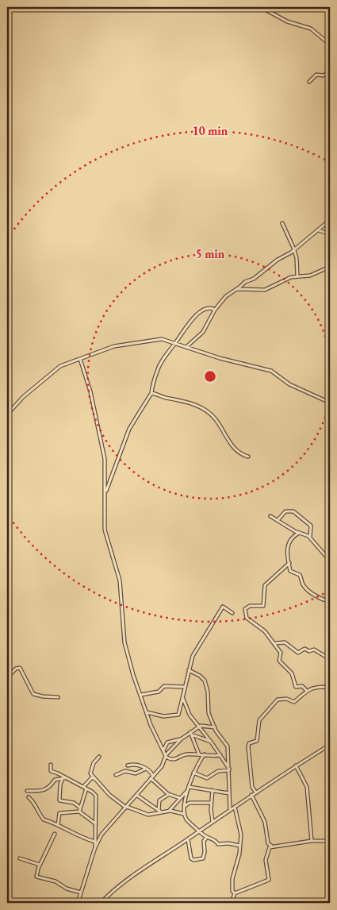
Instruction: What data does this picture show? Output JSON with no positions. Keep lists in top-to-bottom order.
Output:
{
  "rings": ["10 min", "5 min"]
}
